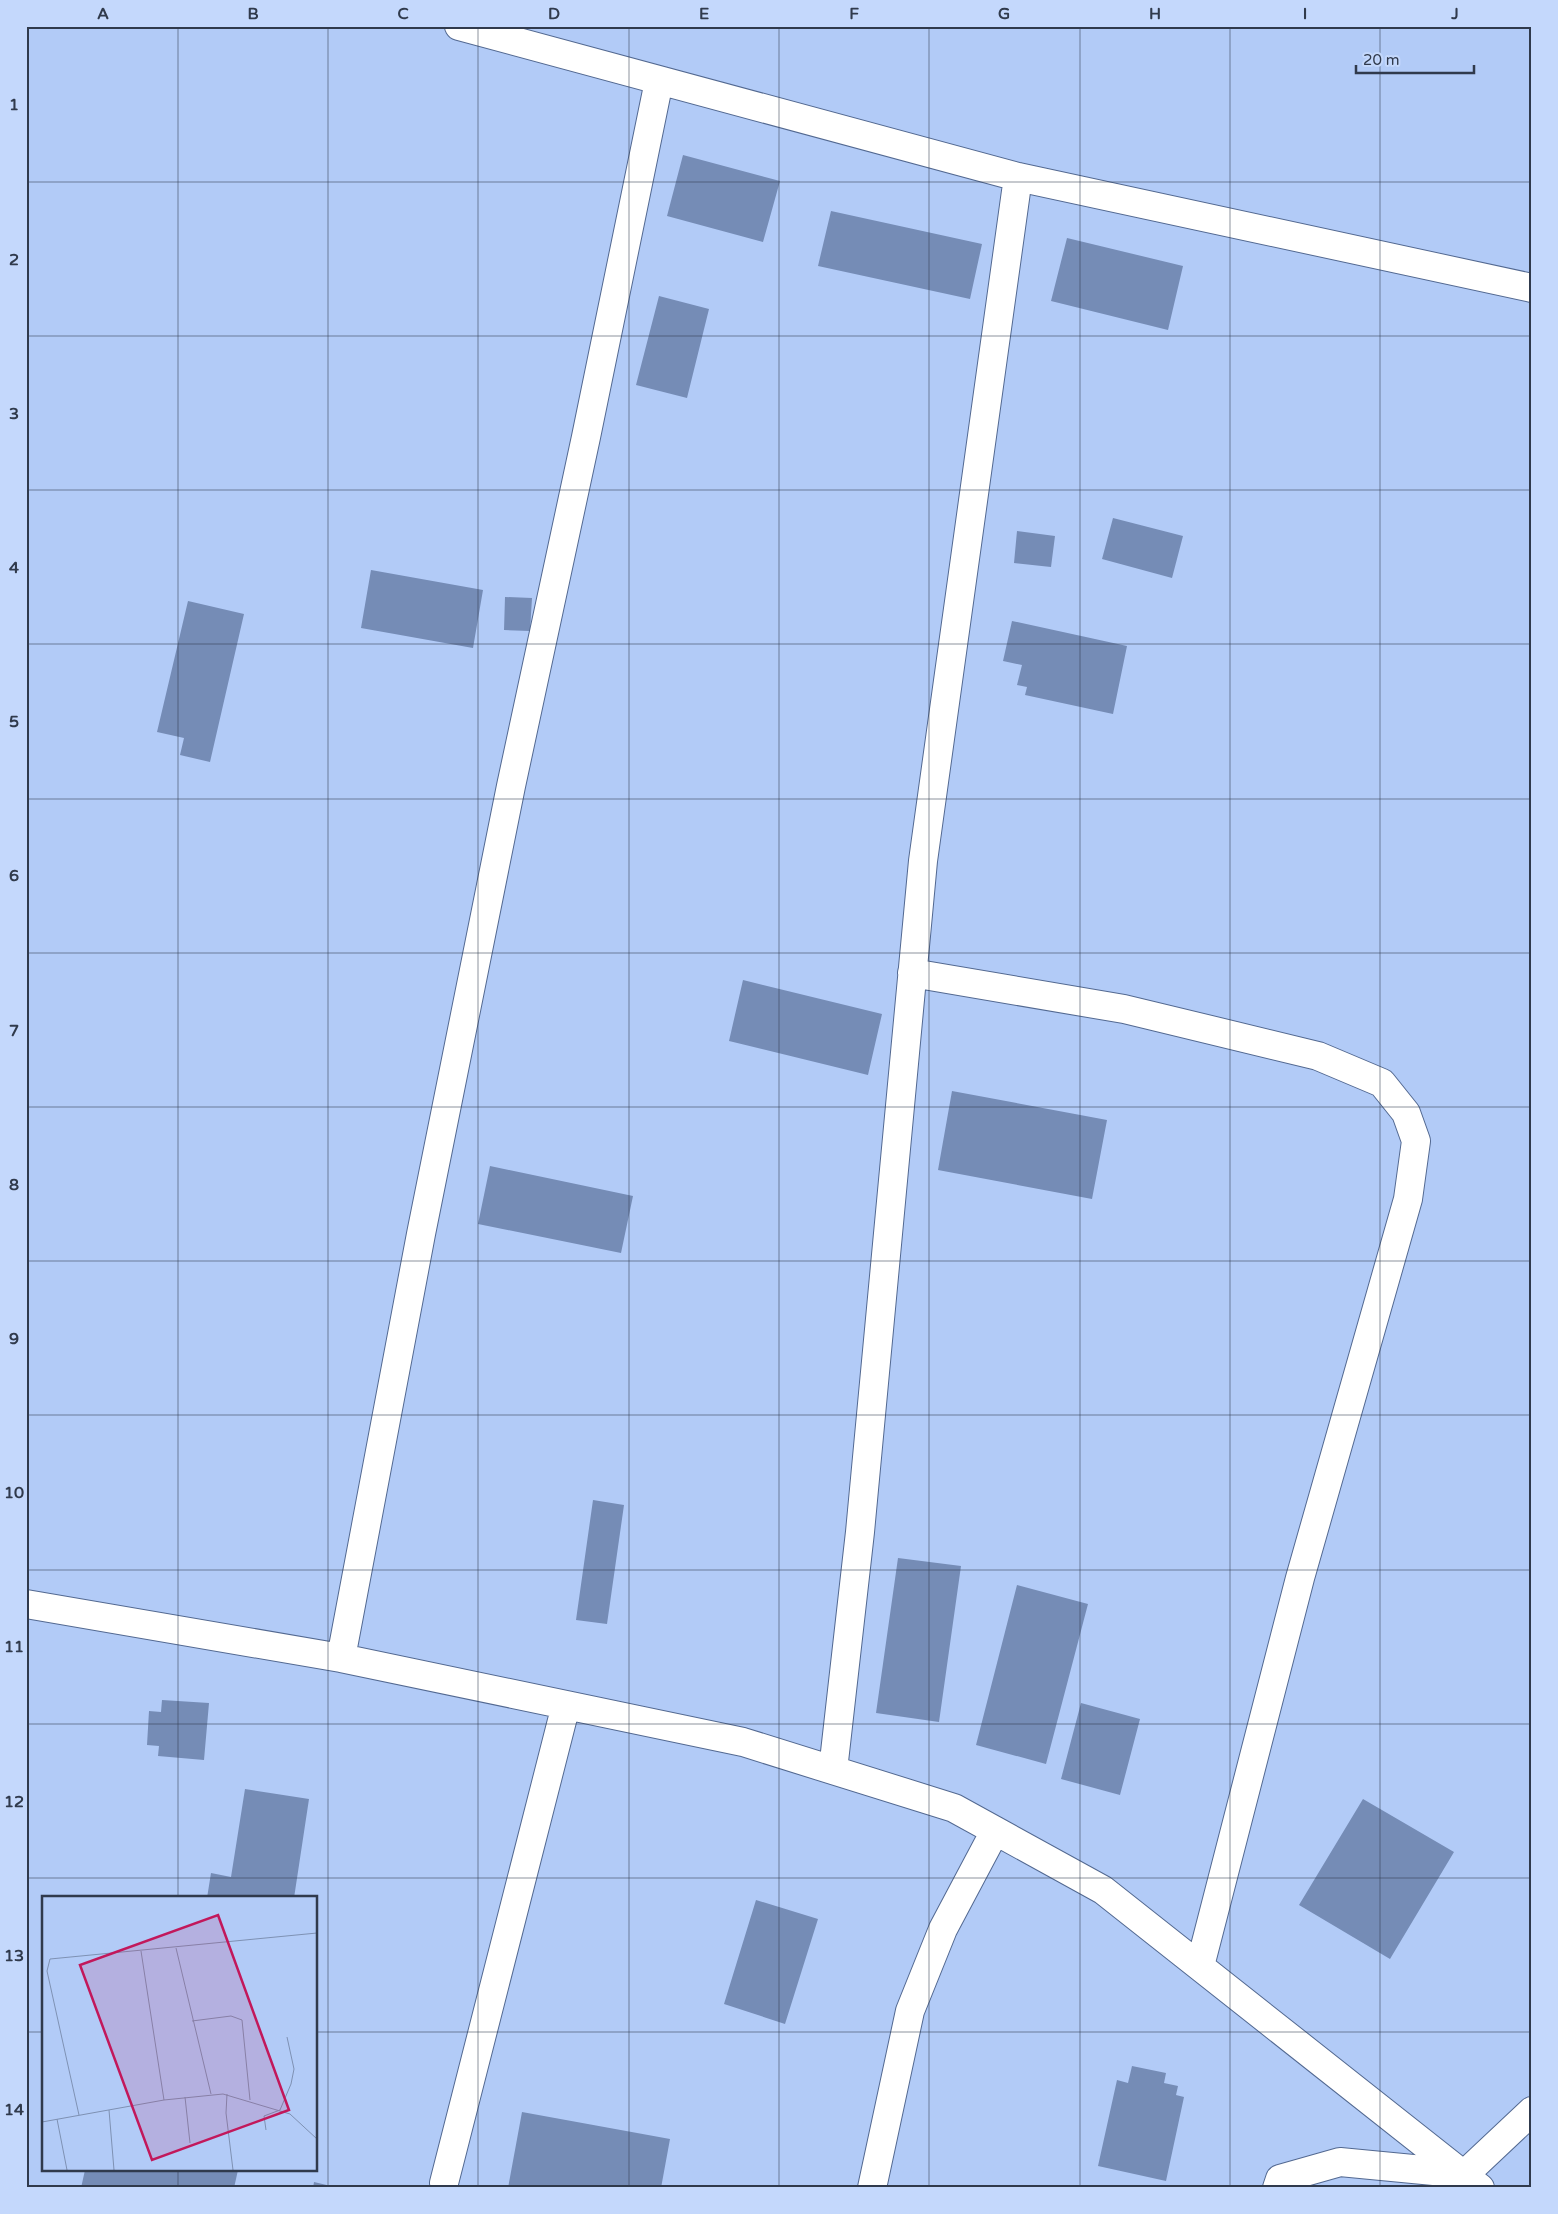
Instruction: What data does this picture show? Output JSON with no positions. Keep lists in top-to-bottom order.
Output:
{
  "scale_bar": "20 m",
  "grid": {
    "columns": [
      "A",
      "B",
      "C",
      "D",
      "E",
      "F",
      "G",
      "H",
      "I",
      "J"
    ],
    "rows": [
      "1",
      "2",
      "3",
      "4",
      "5",
      "6",
      "7",
      "8",
      "9",
      "10",
      "11",
      "12",
      "13",
      "14"
    ]
  }
}
